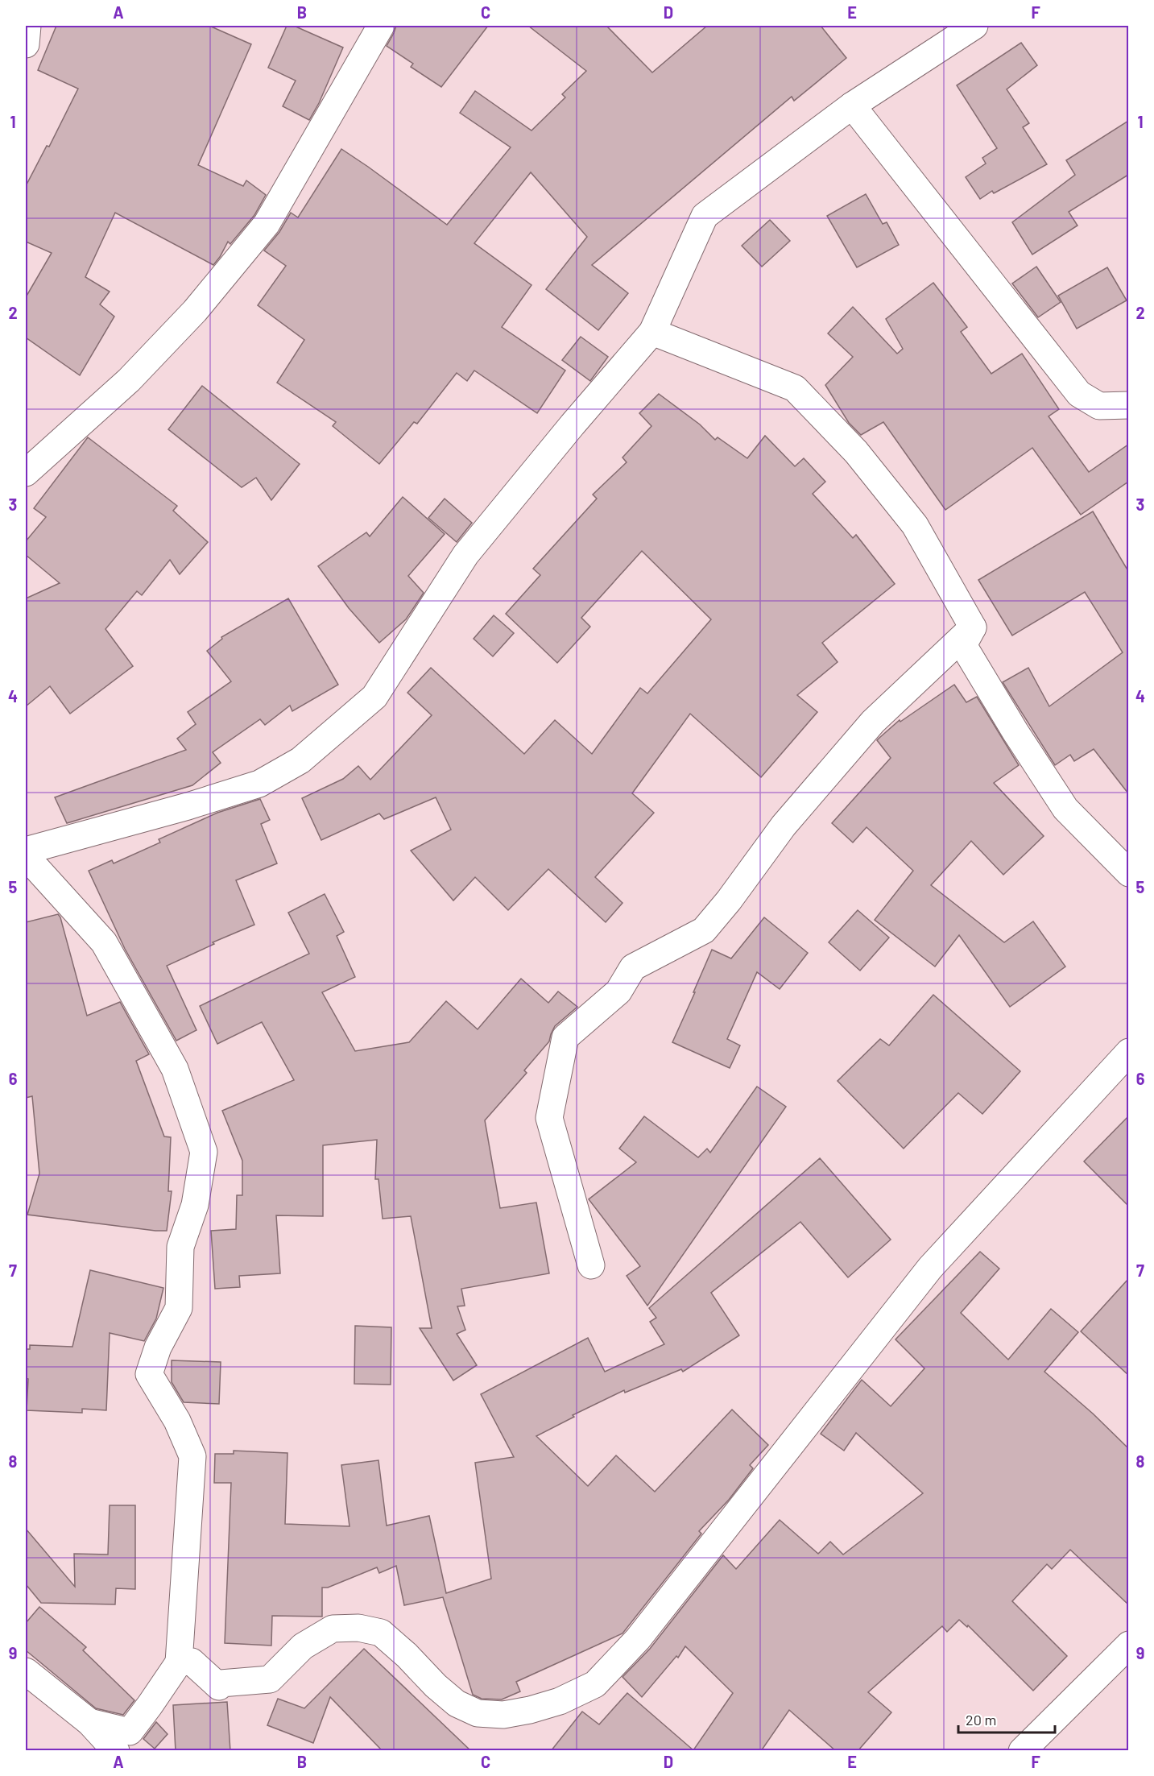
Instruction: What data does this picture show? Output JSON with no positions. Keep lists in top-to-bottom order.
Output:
{
  "scale_bar": "20 m",
  "grid": {
    "columns": [
      "A",
      "B",
      "C",
      "D",
      "E",
      "F"
    ],
    "rows": [
      "1",
      "2",
      "3",
      "4",
      "5",
      "6",
      "7",
      "8",
      "9"
    ]
  }
}
